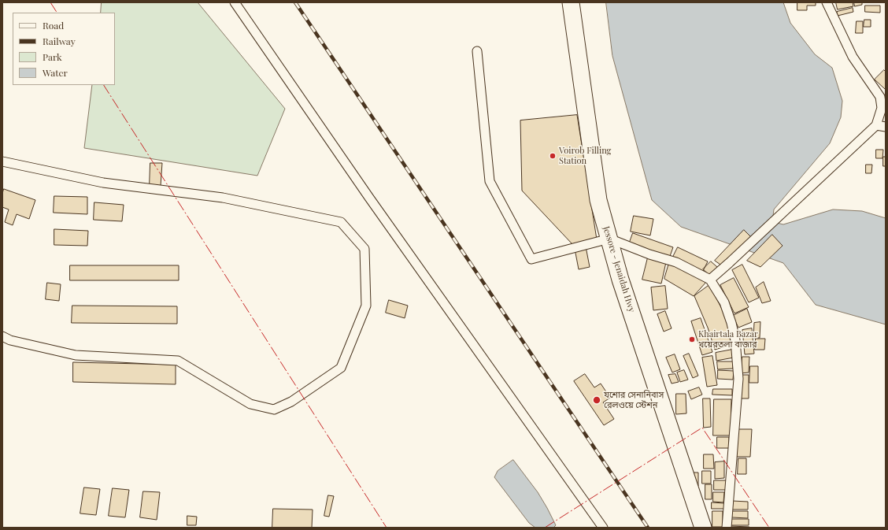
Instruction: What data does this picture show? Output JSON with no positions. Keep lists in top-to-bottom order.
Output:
{
  "streets": {
    "highway": ["Jessore - Jenaidah Hwy"]
  },
  "places": ["Voirob Filling Station", "Khairtala Bazar খয়েরতলা বাজার", "যশোর সেনানিবাস রেলওয়ে স্টেশন"],
  "legend": [
    "Road",
    "Railway",
    "Park",
    "Water"
  ]
}
